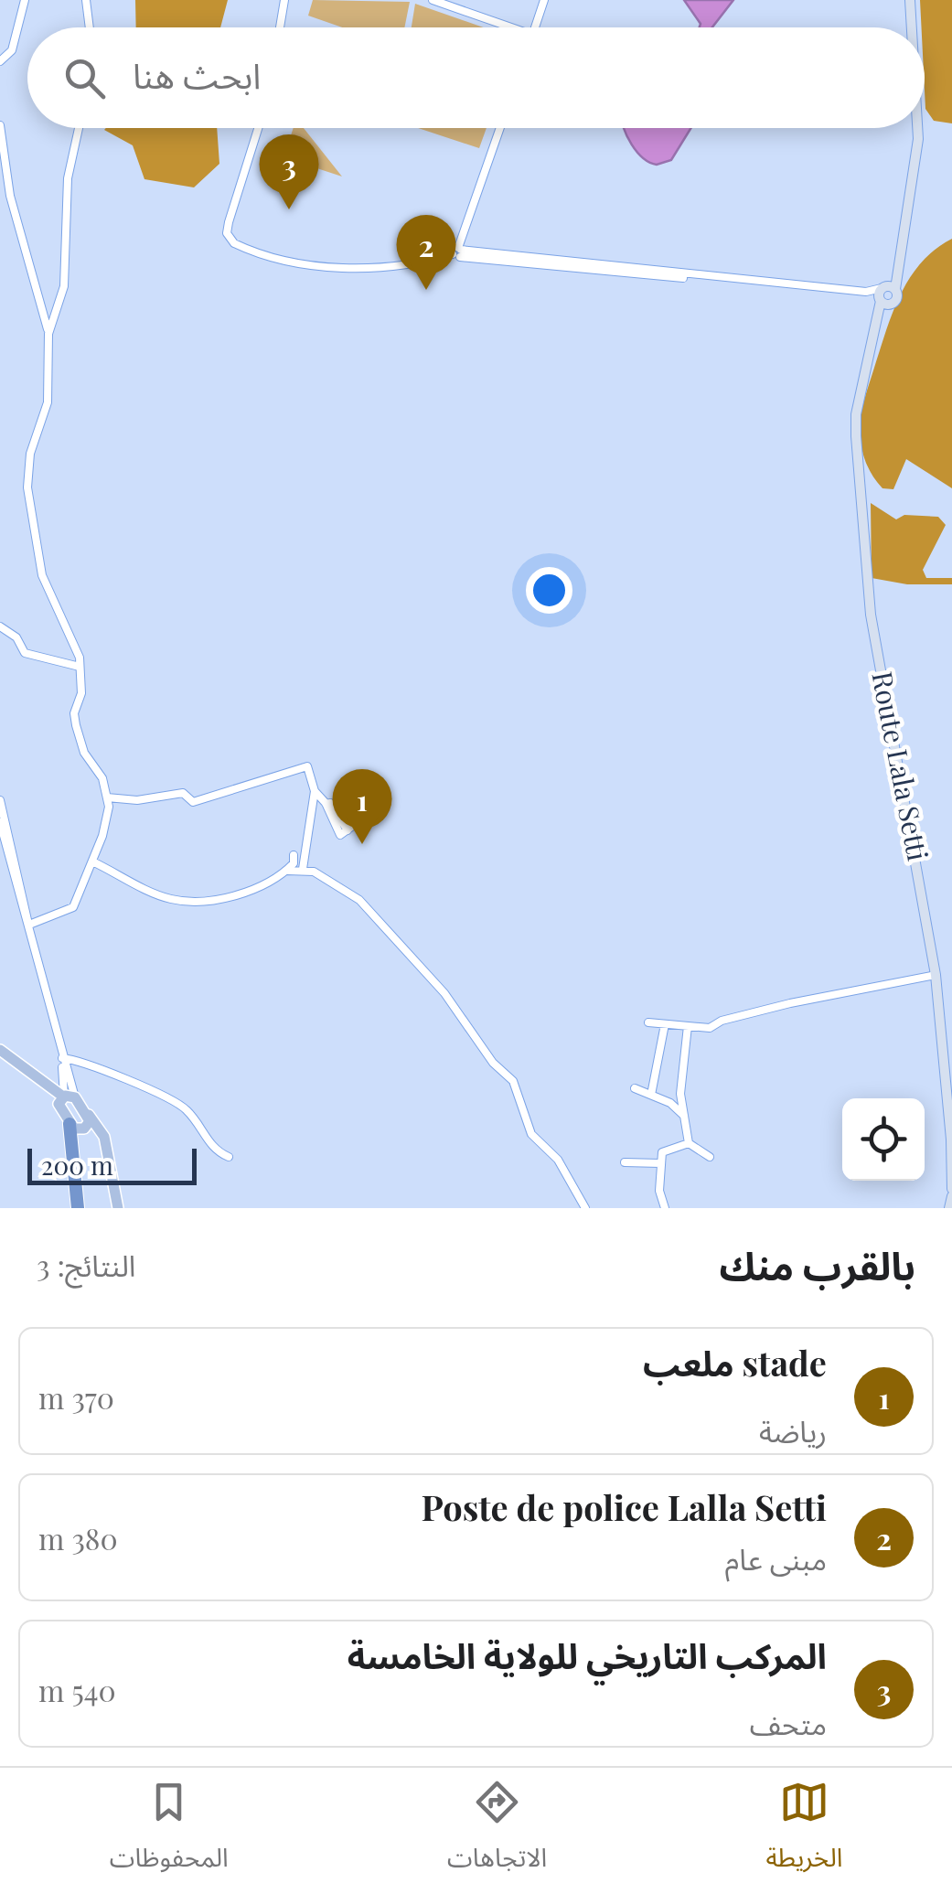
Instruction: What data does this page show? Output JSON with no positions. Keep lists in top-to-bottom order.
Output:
{
  "streets": {
    "main road": ["Route Lala Setti"]
  },
  "scale_bar": "200 m",
  "page": {
    "search": "ابحث هنا",
    "pins": ["3", "2", "1"],
    "scale": "200 m",
    "heading": ["بالقرب منك", "النتائج: 3"],
    "list": [
      {
        "mark": "1",
        "name": "stade ملعب",
        "note": "رياضة",
        "value": "370 m"
      },
      {
        "mark": "2",
        "name": "Poste de police Lalla Setti",
        "note": "مبنى عام",
        "value": "380 m"
      },
      {
        "mark": "3",
        "name": "المركب التاريخي للولاية الخامسة",
        "note": "متحف",
        "value": "540 m"
      }
    ],
    "nav": ["الخريطة", "الاتجاهات", "المحفوظات"]
  }
}
